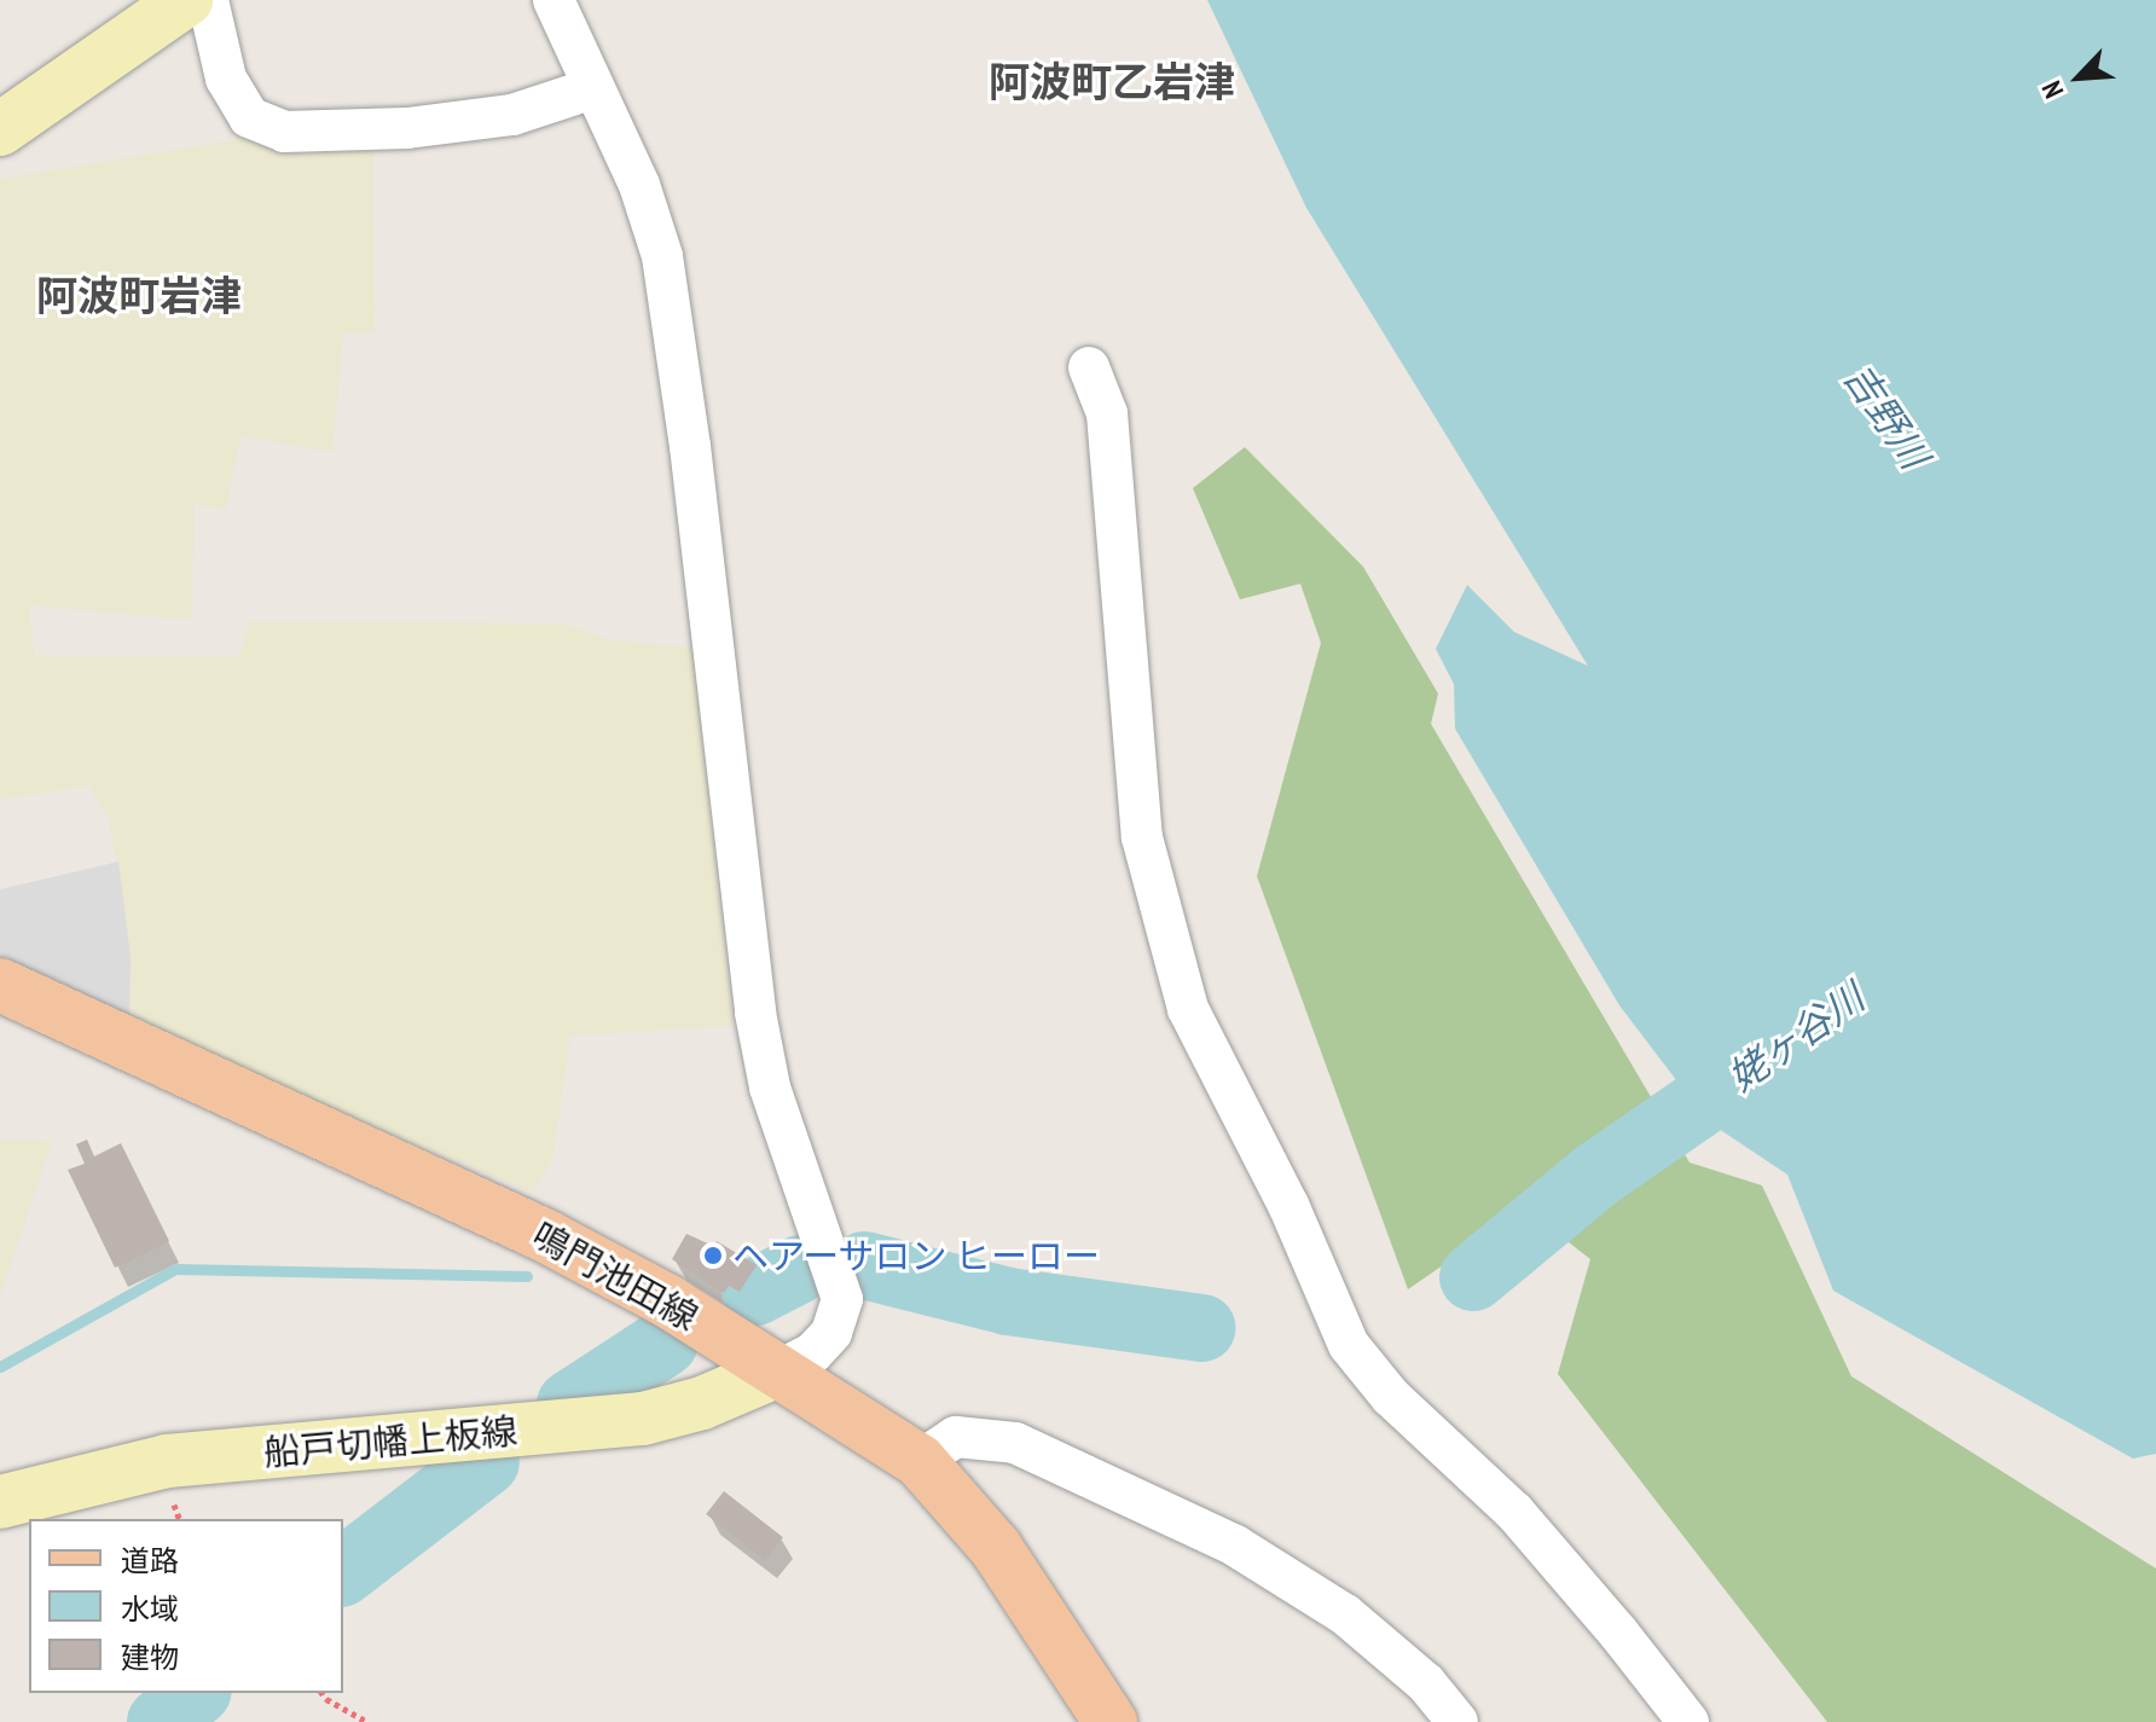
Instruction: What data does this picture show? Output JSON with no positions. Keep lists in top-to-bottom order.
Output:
{
  "streets": {
    "main road": ["鳴門池田線", "船戸切幡上板線"]
  },
  "crossings": [
    ["鳴門池田線", "船戸切幡上板線"]
  ],
  "districts": ["阿波町乙岩津", "阿波町岩津"],
  "water": ["吉野川", "姥ヶ谷川"],
  "places": ["ヘアーサロン ヒーロー"],
  "legend": ["道路", "水域", "建物"],
  "north": "bottom left"
}
